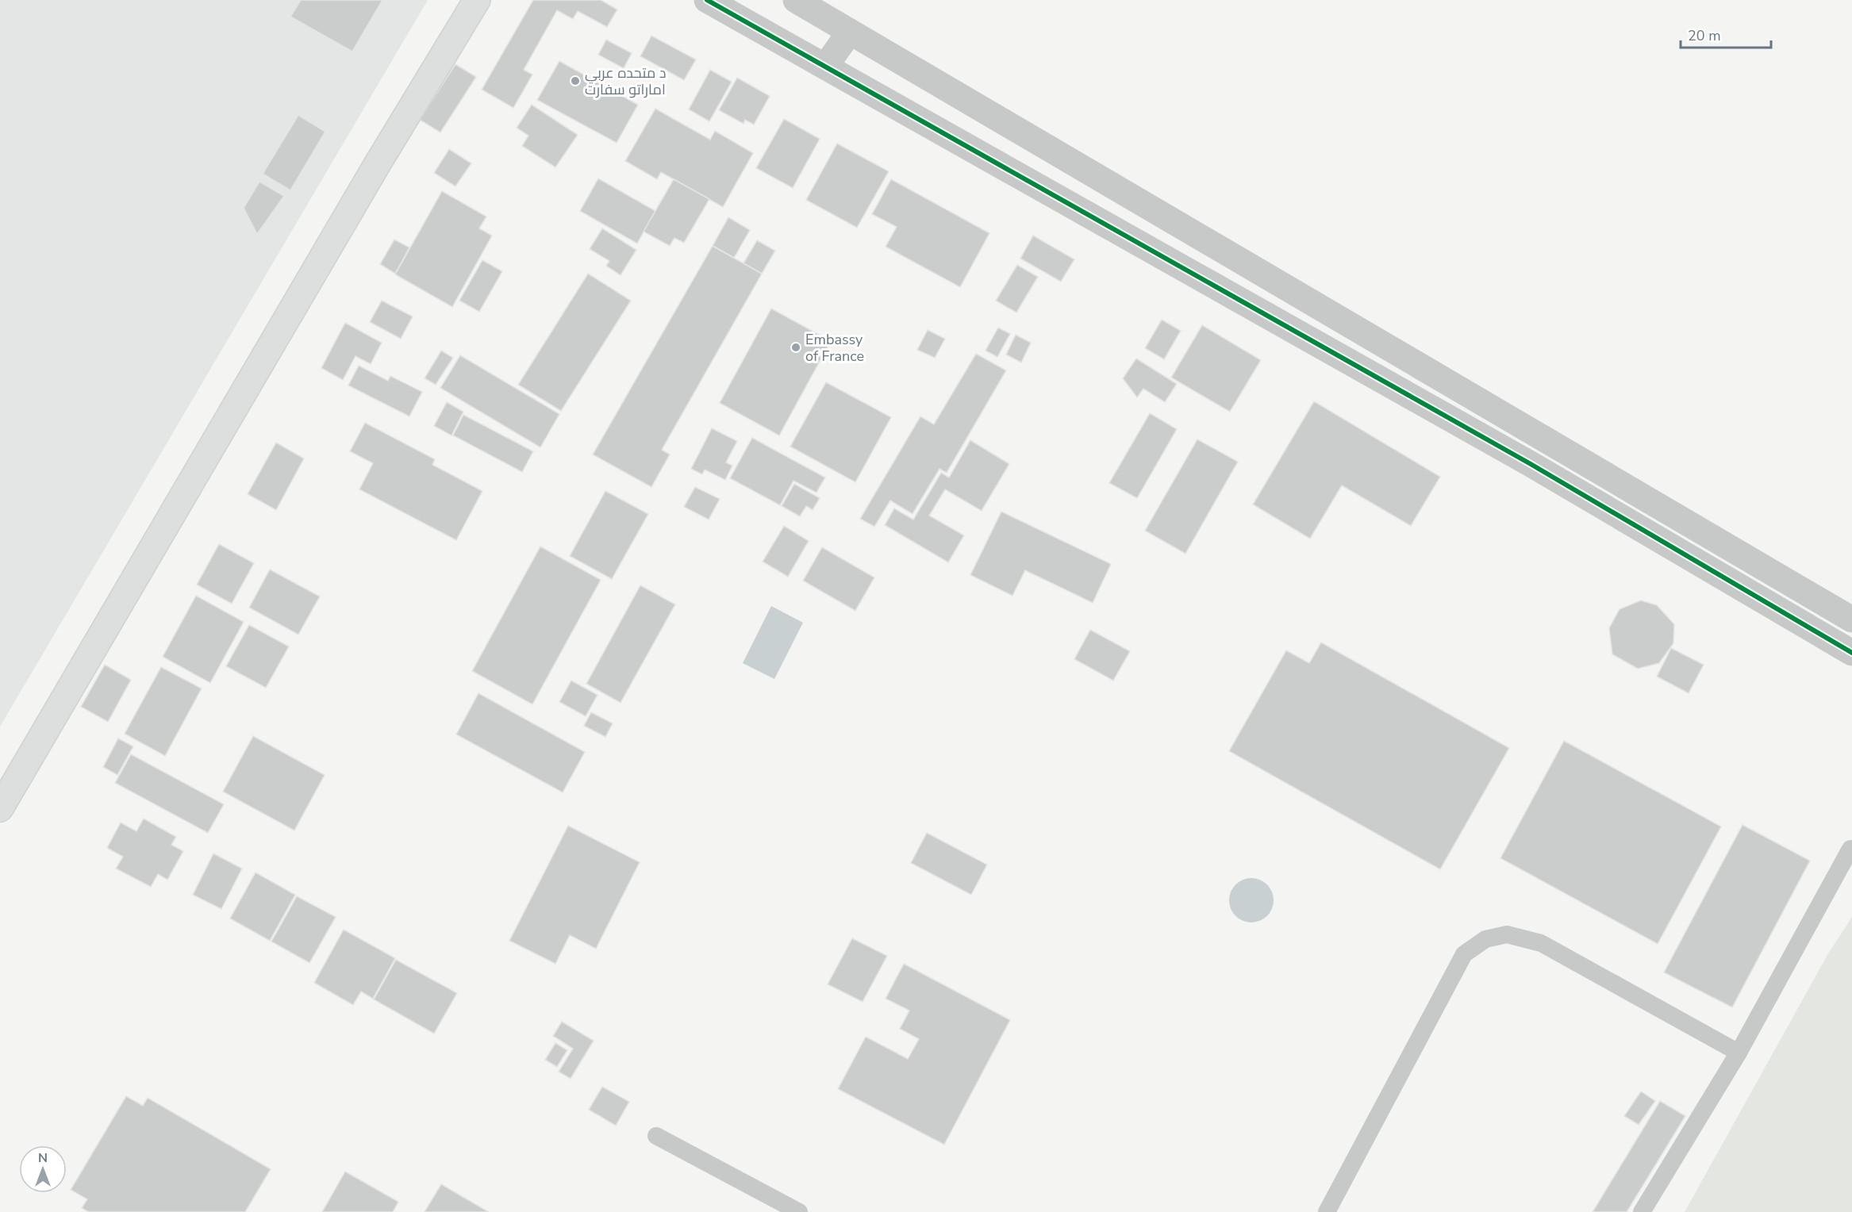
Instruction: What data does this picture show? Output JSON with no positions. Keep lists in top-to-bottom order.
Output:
{
  "places": ["د متحده عربي اماراتو سفارت", "Embassy of France"],
  "scale_bar": "20 m",
  "north": "top"
}
